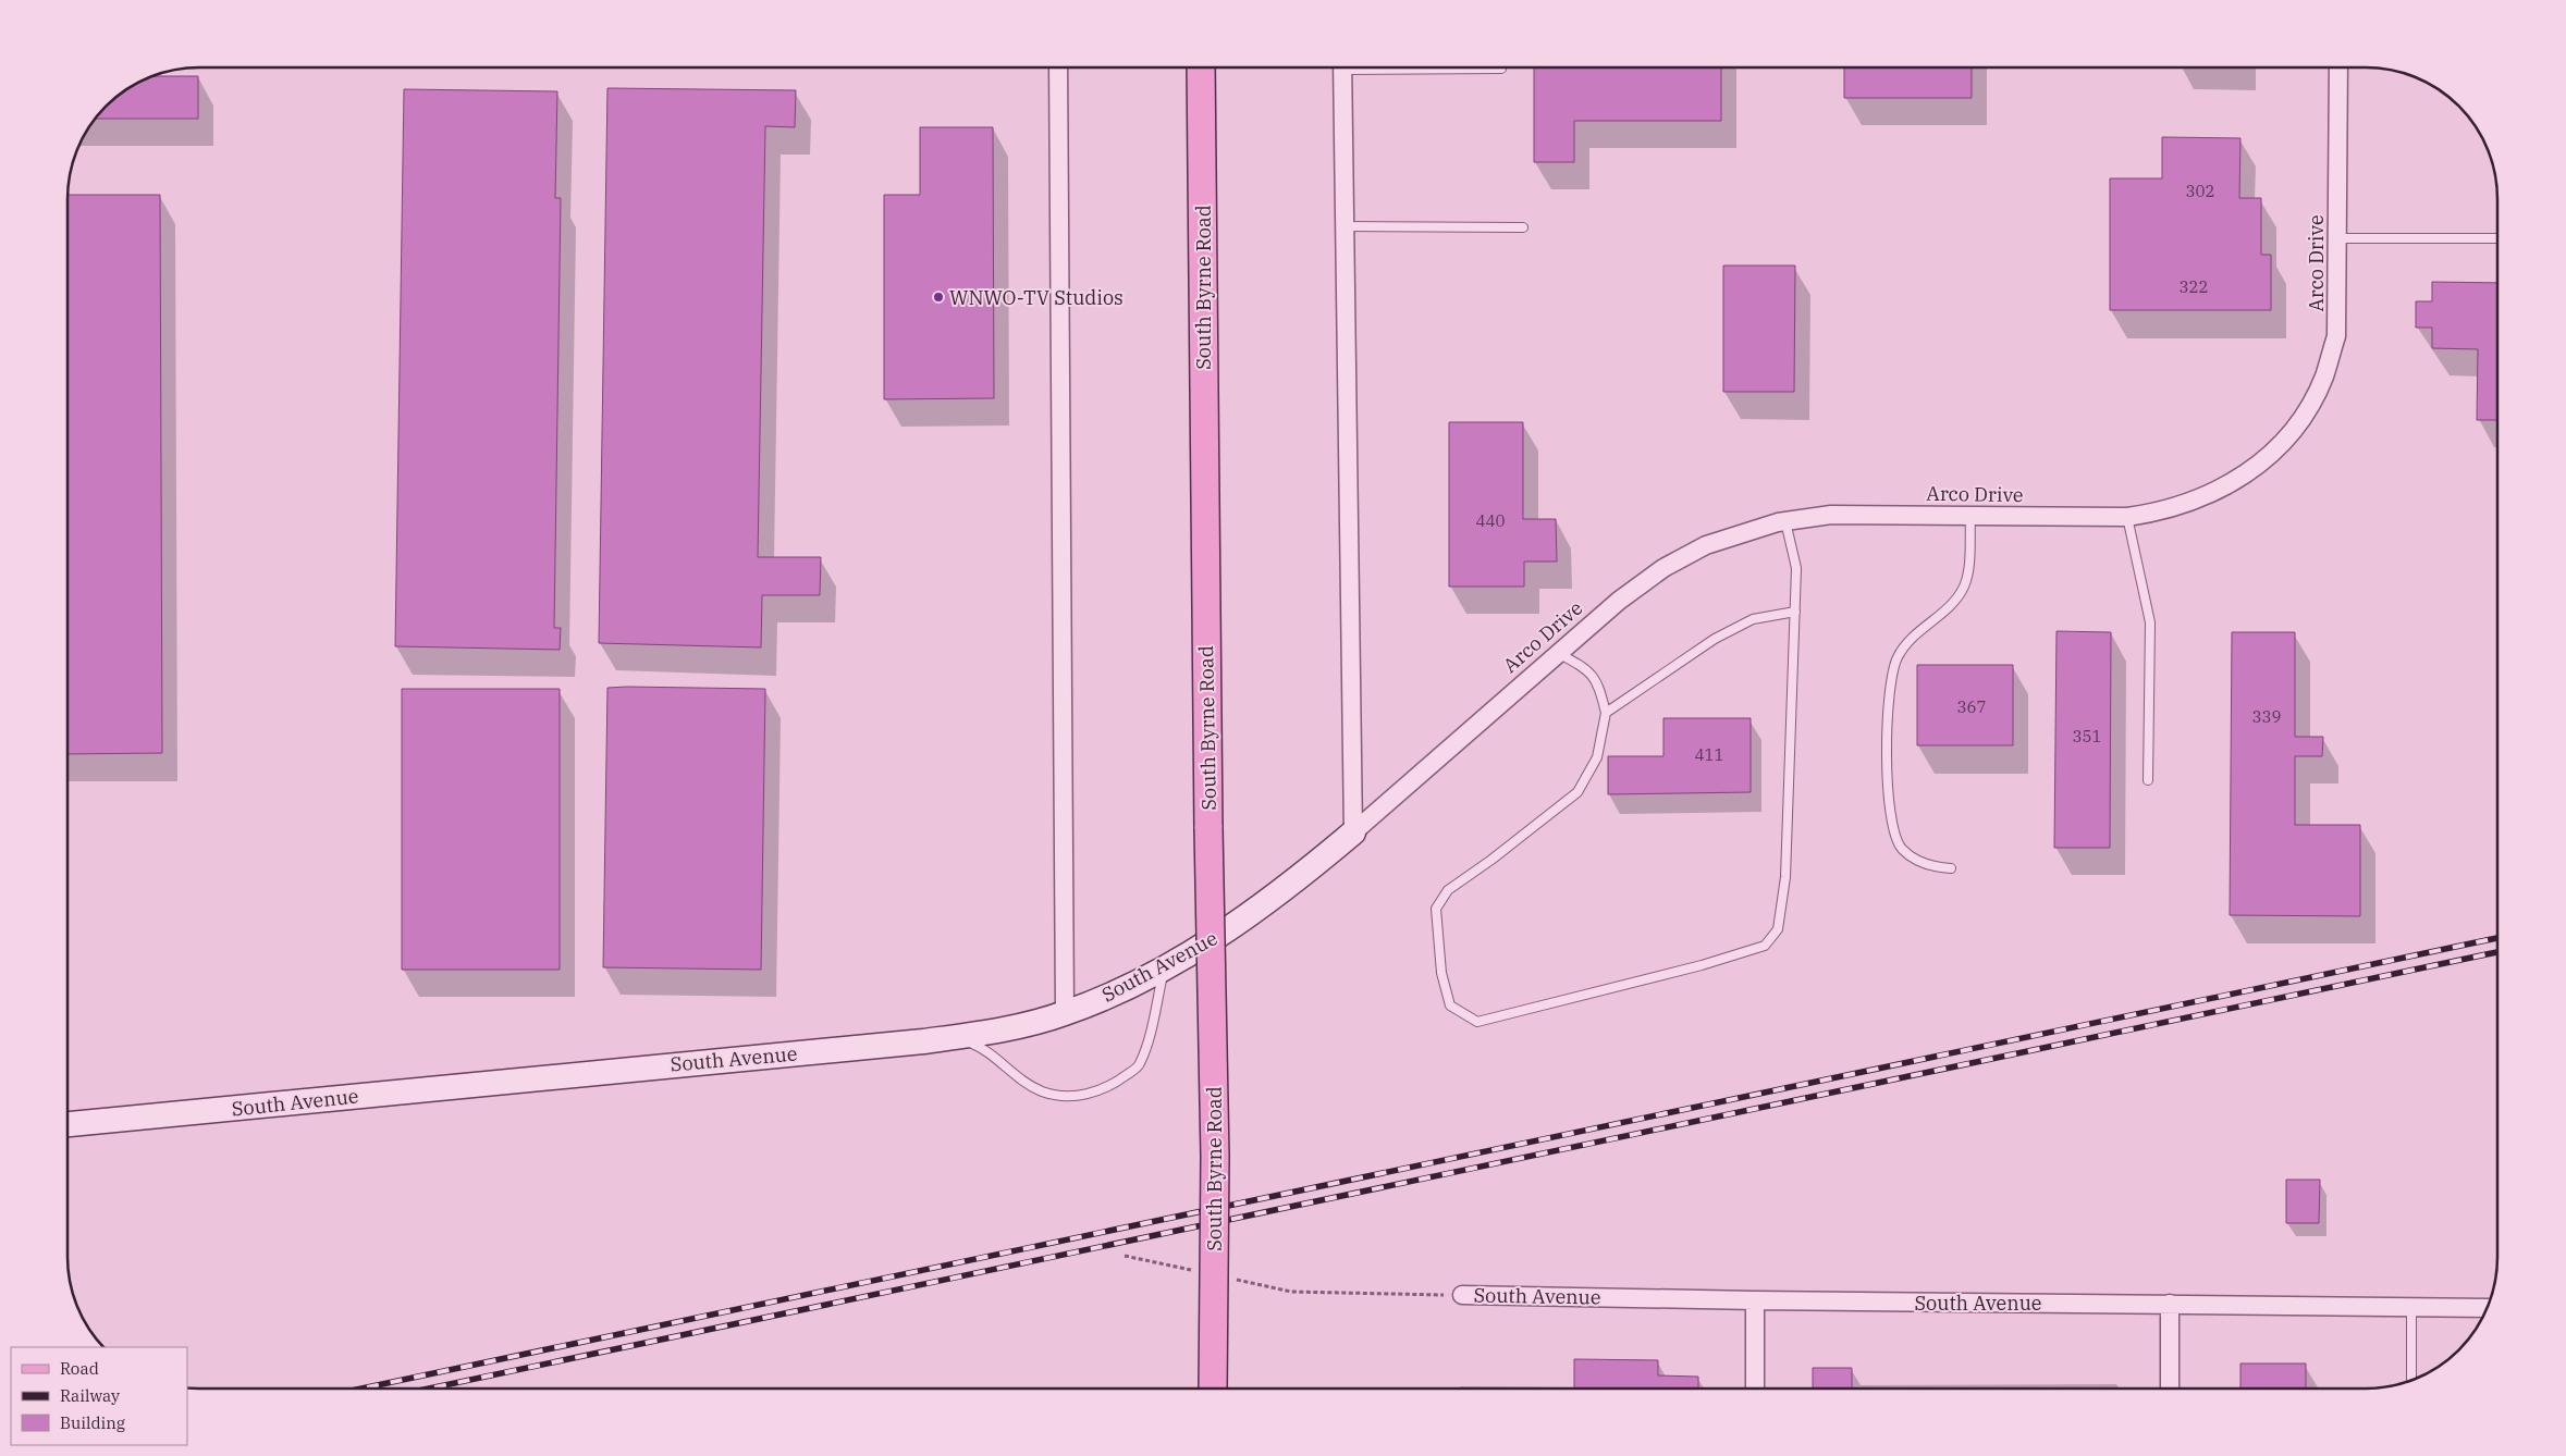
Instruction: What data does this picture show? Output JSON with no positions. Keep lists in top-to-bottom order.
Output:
{
  "streets": {
    "main road": ["South Byrne Road"],
    "street": ["Arco Drive", "South Avenue"]
  },
  "crossings": [
    ["Arco Drive", "South Avenue"]
  ],
  "places": ["WNWO-TV Studios"],
  "house_numbers": [
    "302",
    "322",
    "440",
    "367",
    "339",
    "351",
    "411"
  ],
  "legend": ["Road", "Railway", "Building"]
}
